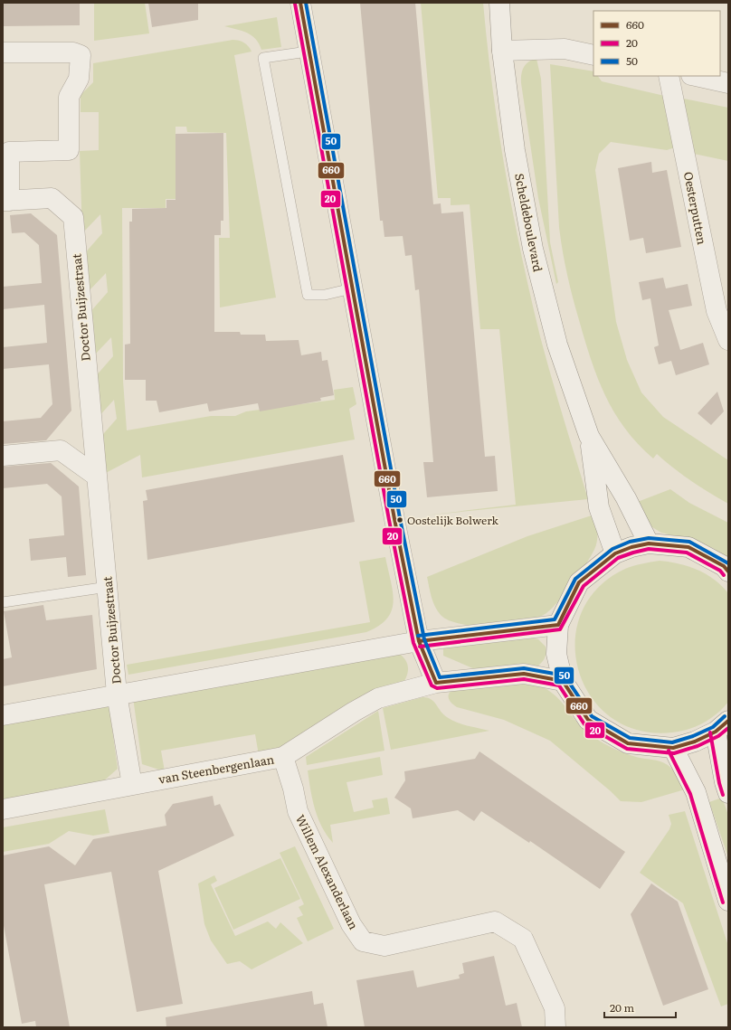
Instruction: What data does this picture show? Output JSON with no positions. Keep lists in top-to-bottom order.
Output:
{
  "streets": {
    "street": [
      "Oesterputten",
      "Scheldeboulevard",
      "Doctor Buijzestraat",
      "van Steenbergenlaan",
      "Willem Alexanderlaan"
    ]
  },
  "crossings": [
    ["Doctor Buijzestraat", "van Steenbergenlaan"],
    ["van Steenbergenlaan", "Willem Alexanderlaan"]
  ],
  "places": ["Oostelijk Bolwerk"],
  "lines": ["transit line 660", "transit line 50", "transit line 20"],
  "legend": ["660", "20", "50"],
  "scale_bar": "20 m"
}
